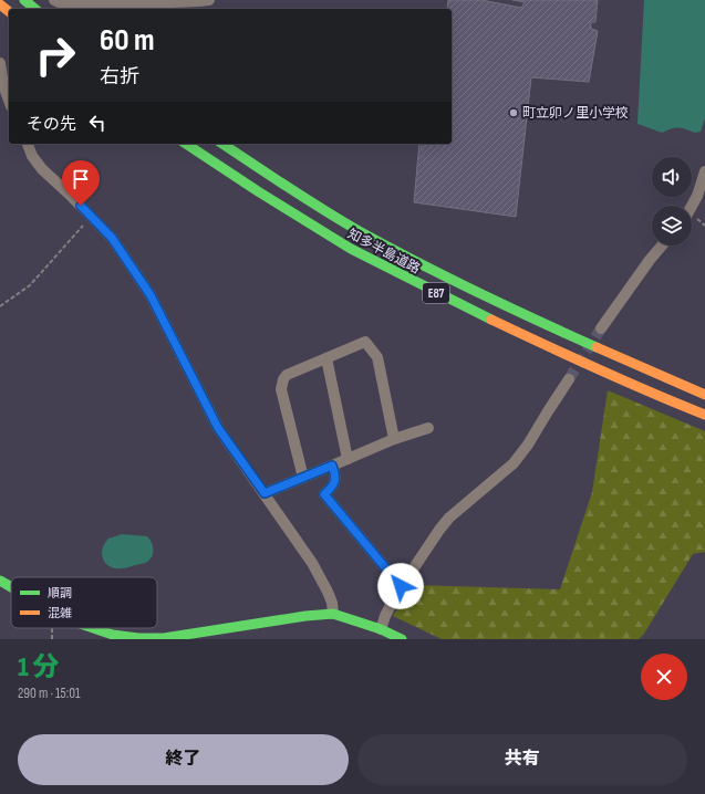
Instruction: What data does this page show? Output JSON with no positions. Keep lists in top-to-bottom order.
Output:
{
  "streets": {
    "main road": ["知多半島道路", "E87"]
  },
  "places": ["町立卯ノ里小学校"],
  "legend": ["順調", "混雑"],
  "page": {
    "turn": ["60 m", "右折"],
    "then": "その先",
    "heading": ["1 分", "290 m · 15:01"],
    "buttons": ["終了", "共有"]
  }
}
